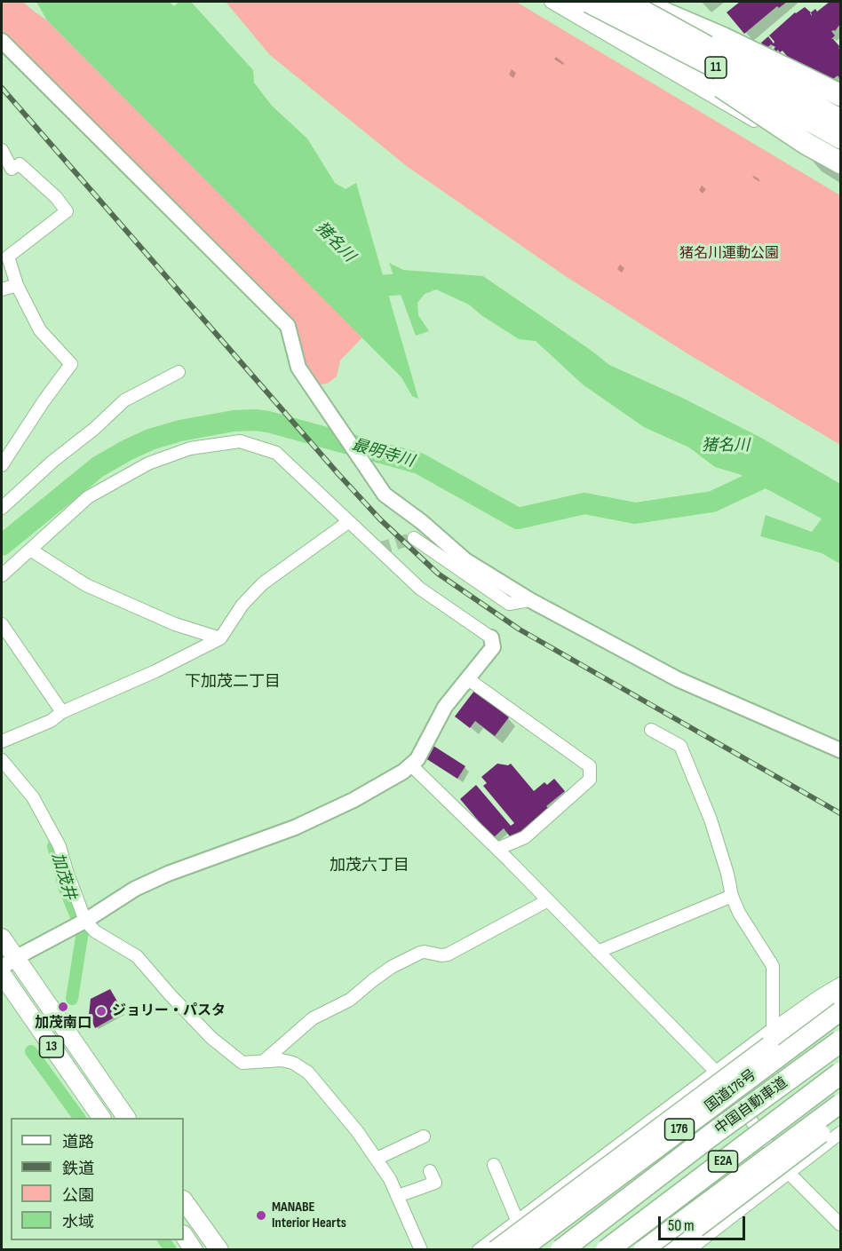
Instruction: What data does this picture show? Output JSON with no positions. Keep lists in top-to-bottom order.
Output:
{
  "streets": {
    "highway": [
      "11",
      "国道176号",
      "中国自動車道",
      "176",
      "E2A"
    ],
    "main road": ["13"]
  },
  "districts": ["下加茂二丁目", "加茂六丁目"],
  "water": ["猪名川", "最明寺川", "加茂井"],
  "parks": ["猪名川運動公園"],
  "places": ["加茂南口", "ジョリー・パスタ", "MANABE Interior Hearts"],
  "legend": [
    "道路",
    "鉄道",
    "公園",
    "水域"
  ],
  "scale_bar": "50 m"
}
